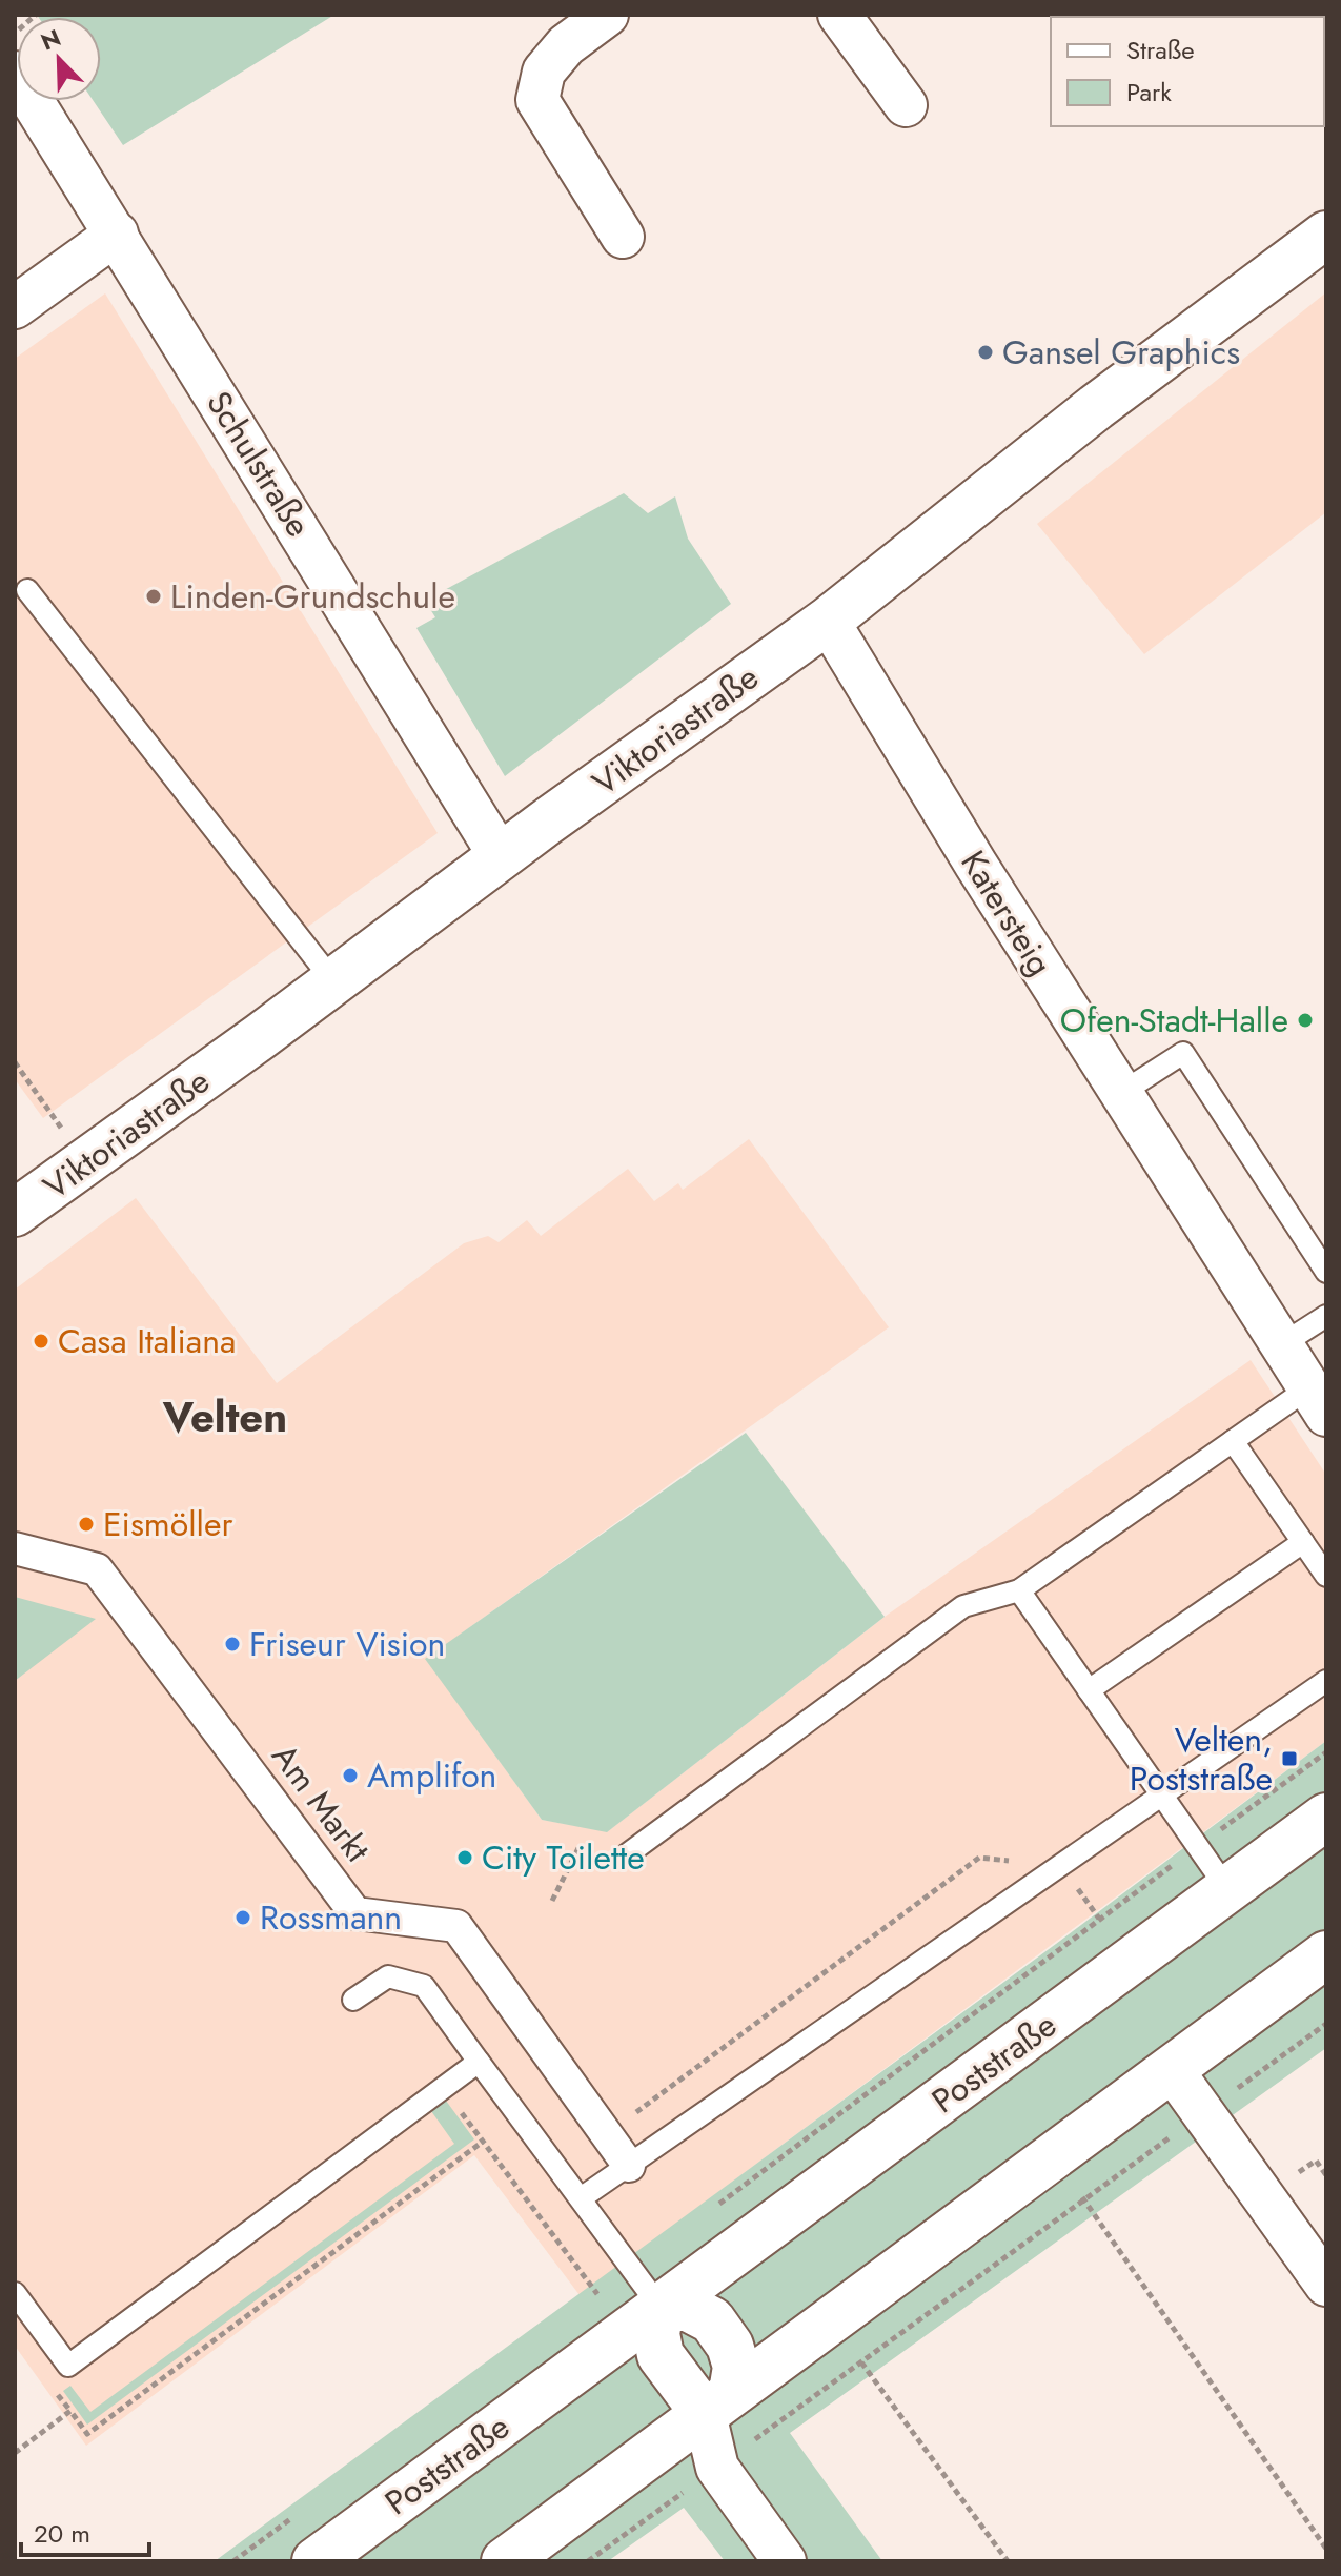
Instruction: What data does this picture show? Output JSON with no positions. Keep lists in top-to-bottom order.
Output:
{
  "streets": {
    "street": [
      "Schulstraße",
      "Viktoriastraße",
      "Katersteig",
      "Am Markt",
      "Poststraße"
    ]
  },
  "crossings": [
    ["Schulstraße", "Viktoriastraße"],
    ["Viktoriastraße", "Katersteig"]
  ],
  "districts": ["Velten"],
  "places": {
    "other": [
      "Gansel Graphics",
      "Linden-Grundschule",
      "Ofen-Stadt-Halle",
      "Casa Italiana",
      "Eismöller",
      "Friseur Vision",
      "Amplifon",
      "City Toilette",
      "Rossmann"
    ],
    "transit": ["Velten, Poststraße"]
  },
  "legend": ["Straße", "Park"],
  "scale_bar": "20 m",
  "north": "top left"
}
